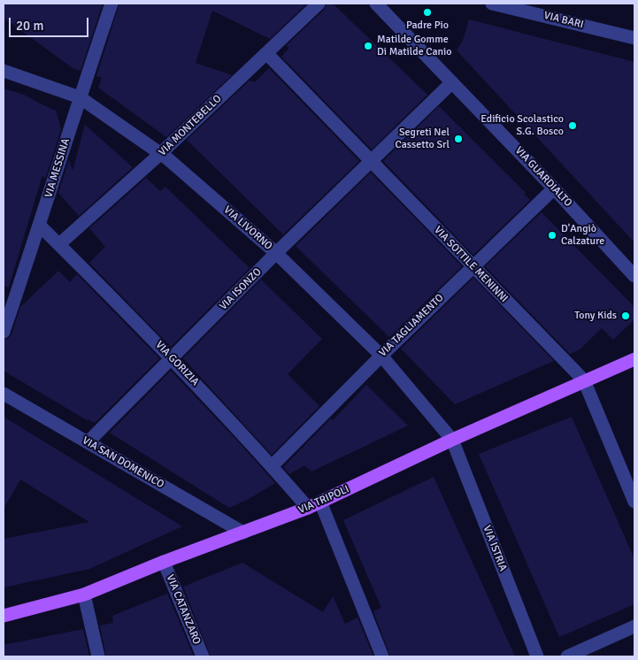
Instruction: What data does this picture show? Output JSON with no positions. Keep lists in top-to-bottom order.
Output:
{
  "streets": {
    "main road": ["VIA TRIPOLI"],
    "street": [
      "VIA BARI",
      "VIA MONTEBELLO",
      "VIA MESSINA",
      "VIA GUARDIALTO",
      "VIA LIVORNO",
      "VIA SOTTILE MENINNI",
      "VIA ISONZO",
      "VIA TAGLIAMENTO",
      "VIA GORIZIA",
      "VIA SAN DOMENICO",
      "VIA ISTRIA",
      "VIA CATANZARO"
    ]
  },
  "crossings": [
    ["VIA MONTEBELLO", "VIA LIVORNO"],
    ["VIA MONTEBELLO", "VIA SOTTILE MENINNI"],
    ["VIA MONTEBELLO", "VIA GORIZIA"],
    ["VIA MESSINA", "VIA LIVORNO"],
    ["VIA MESSINA", "VIA GORIZIA"],
    ["VIA GUARDIALTO", "VIA ISONZO"],
    ["VIA GUARDIALTO", "VIA TAGLIAMENTO"],
    ["VIA LIVORNO", "VIA ISONZO"],
    ["VIA LIVORNO", "VIA TAGLIAMENTO"],
    ["VIA LIVORNO", "VIA TRIPOLI"],
    ["VIA LIVORNO", "VIA ISTRIA"],
    ["VIA SOTTILE MENINNI", "VIA ISONZO"],
    ["VIA SOTTILE MENINNI", "VIA TAGLIAMENTO"],
    ["VIA SOTTILE MENINNI", "VIA TRIPOLI"],
    ["VIA ISONZO", "VIA GORIZIA"],
    ["VIA ISONZO", "VIA SAN DOMENICO"],
    ["VIA TAGLIAMENTO", "VIA GORIZIA"],
    ["VIA GORIZIA", "VIA TRIPOLI"],
    ["VIA SAN DOMENICO", "VIA TRIPOLI"],
    ["VIA TRIPOLI", "VIA ISTRIA"],
    ["VIA TRIPOLI", "VIA CATANZARO"]
  ],
  "places": [
    "Padre Pio",
    "Matilde Gomme Di Matilde Canio",
    "Edificio Scolastico S.G. Bosco",
    "Segreti Nel Cassetto Srl",
    "D'Angiò Calzature",
    "Tony Kids"
  ],
  "scale_bar": "20 m"
}
